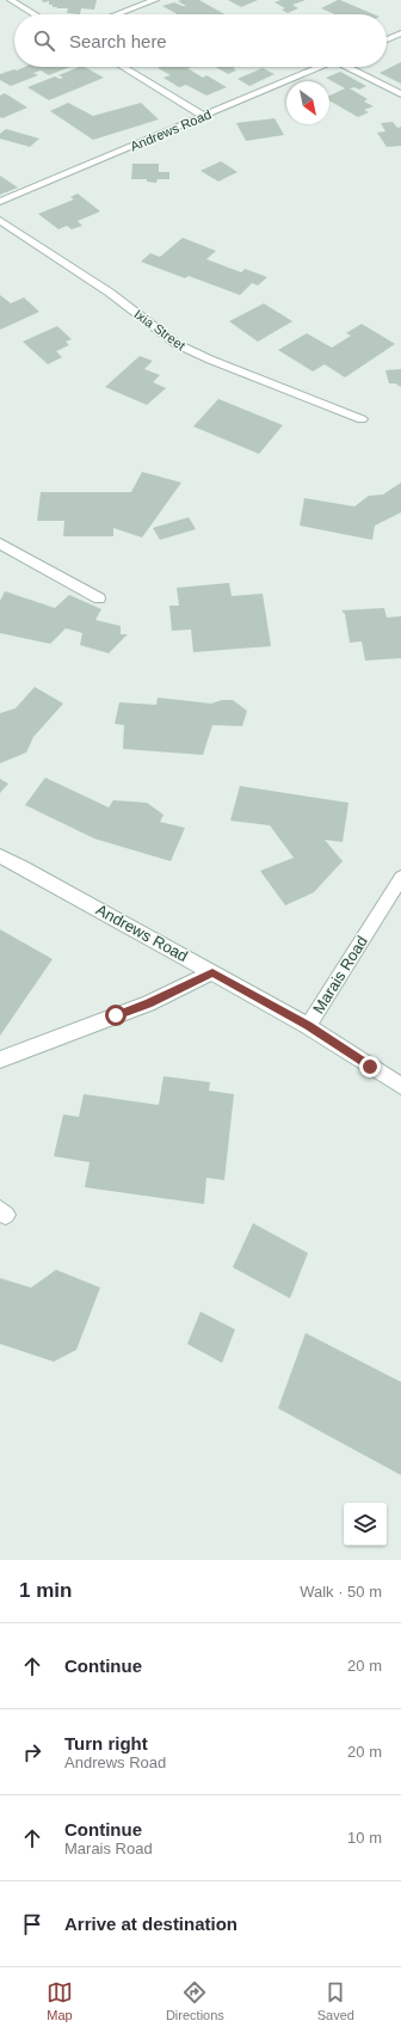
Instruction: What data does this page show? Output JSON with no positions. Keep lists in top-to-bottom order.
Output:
{
  "streets": {
    "street": ["Andrews Road", "Ixia Street", "Marais Road"]
  },
  "crossings": [
    ["Andrews Road", "Marais Road"]
  ],
  "north": "bottom right",
  "page": {
    "search": "Search here",
    "heading": ["1 min", "Walk · 50 m"],
    "list": [
      ["Continue", "20 m"],
      ["Turn right", "Andrews Road", "20 m"],
      ["Continue", "Marais Road", "10 m"],
      "Arrive at destination"
    ],
    "nav": ["Map", "Directions", "Saved"]
  }
}
